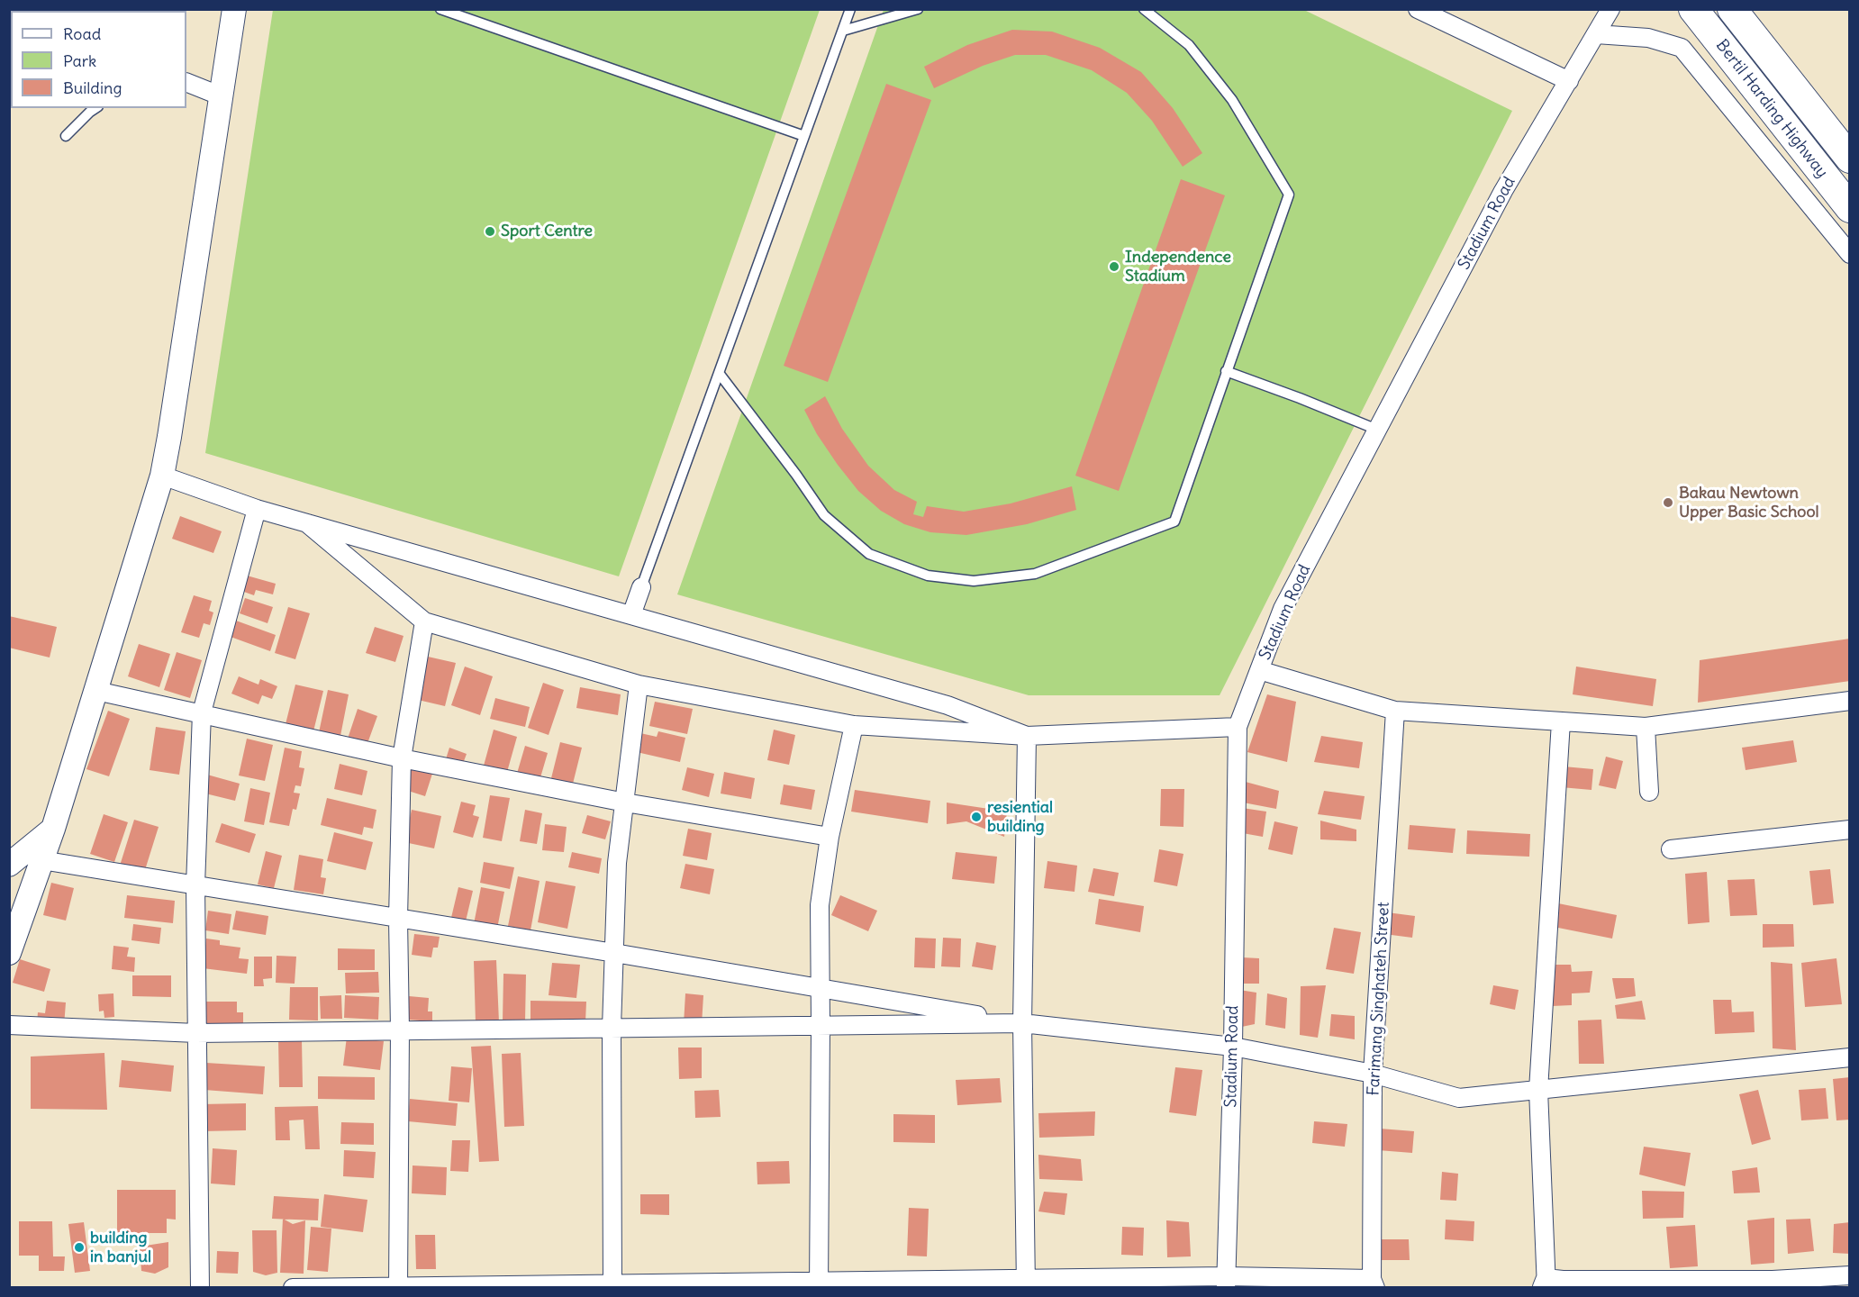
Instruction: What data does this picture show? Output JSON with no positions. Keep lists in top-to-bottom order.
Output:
{
  "streets": {
    "main road": ["Bertil Harding Highway"],
    "street": ["Stadium Road", "Farimang Singhateh Street"]
  },
  "places": [
    "Sport Centre",
    "Independence Stadium",
    "Bakau Newtown Upper Basic School",
    "resiential building",
    "building in banjul"
  ],
  "legend": ["Road", "Park", "Building"]
}
